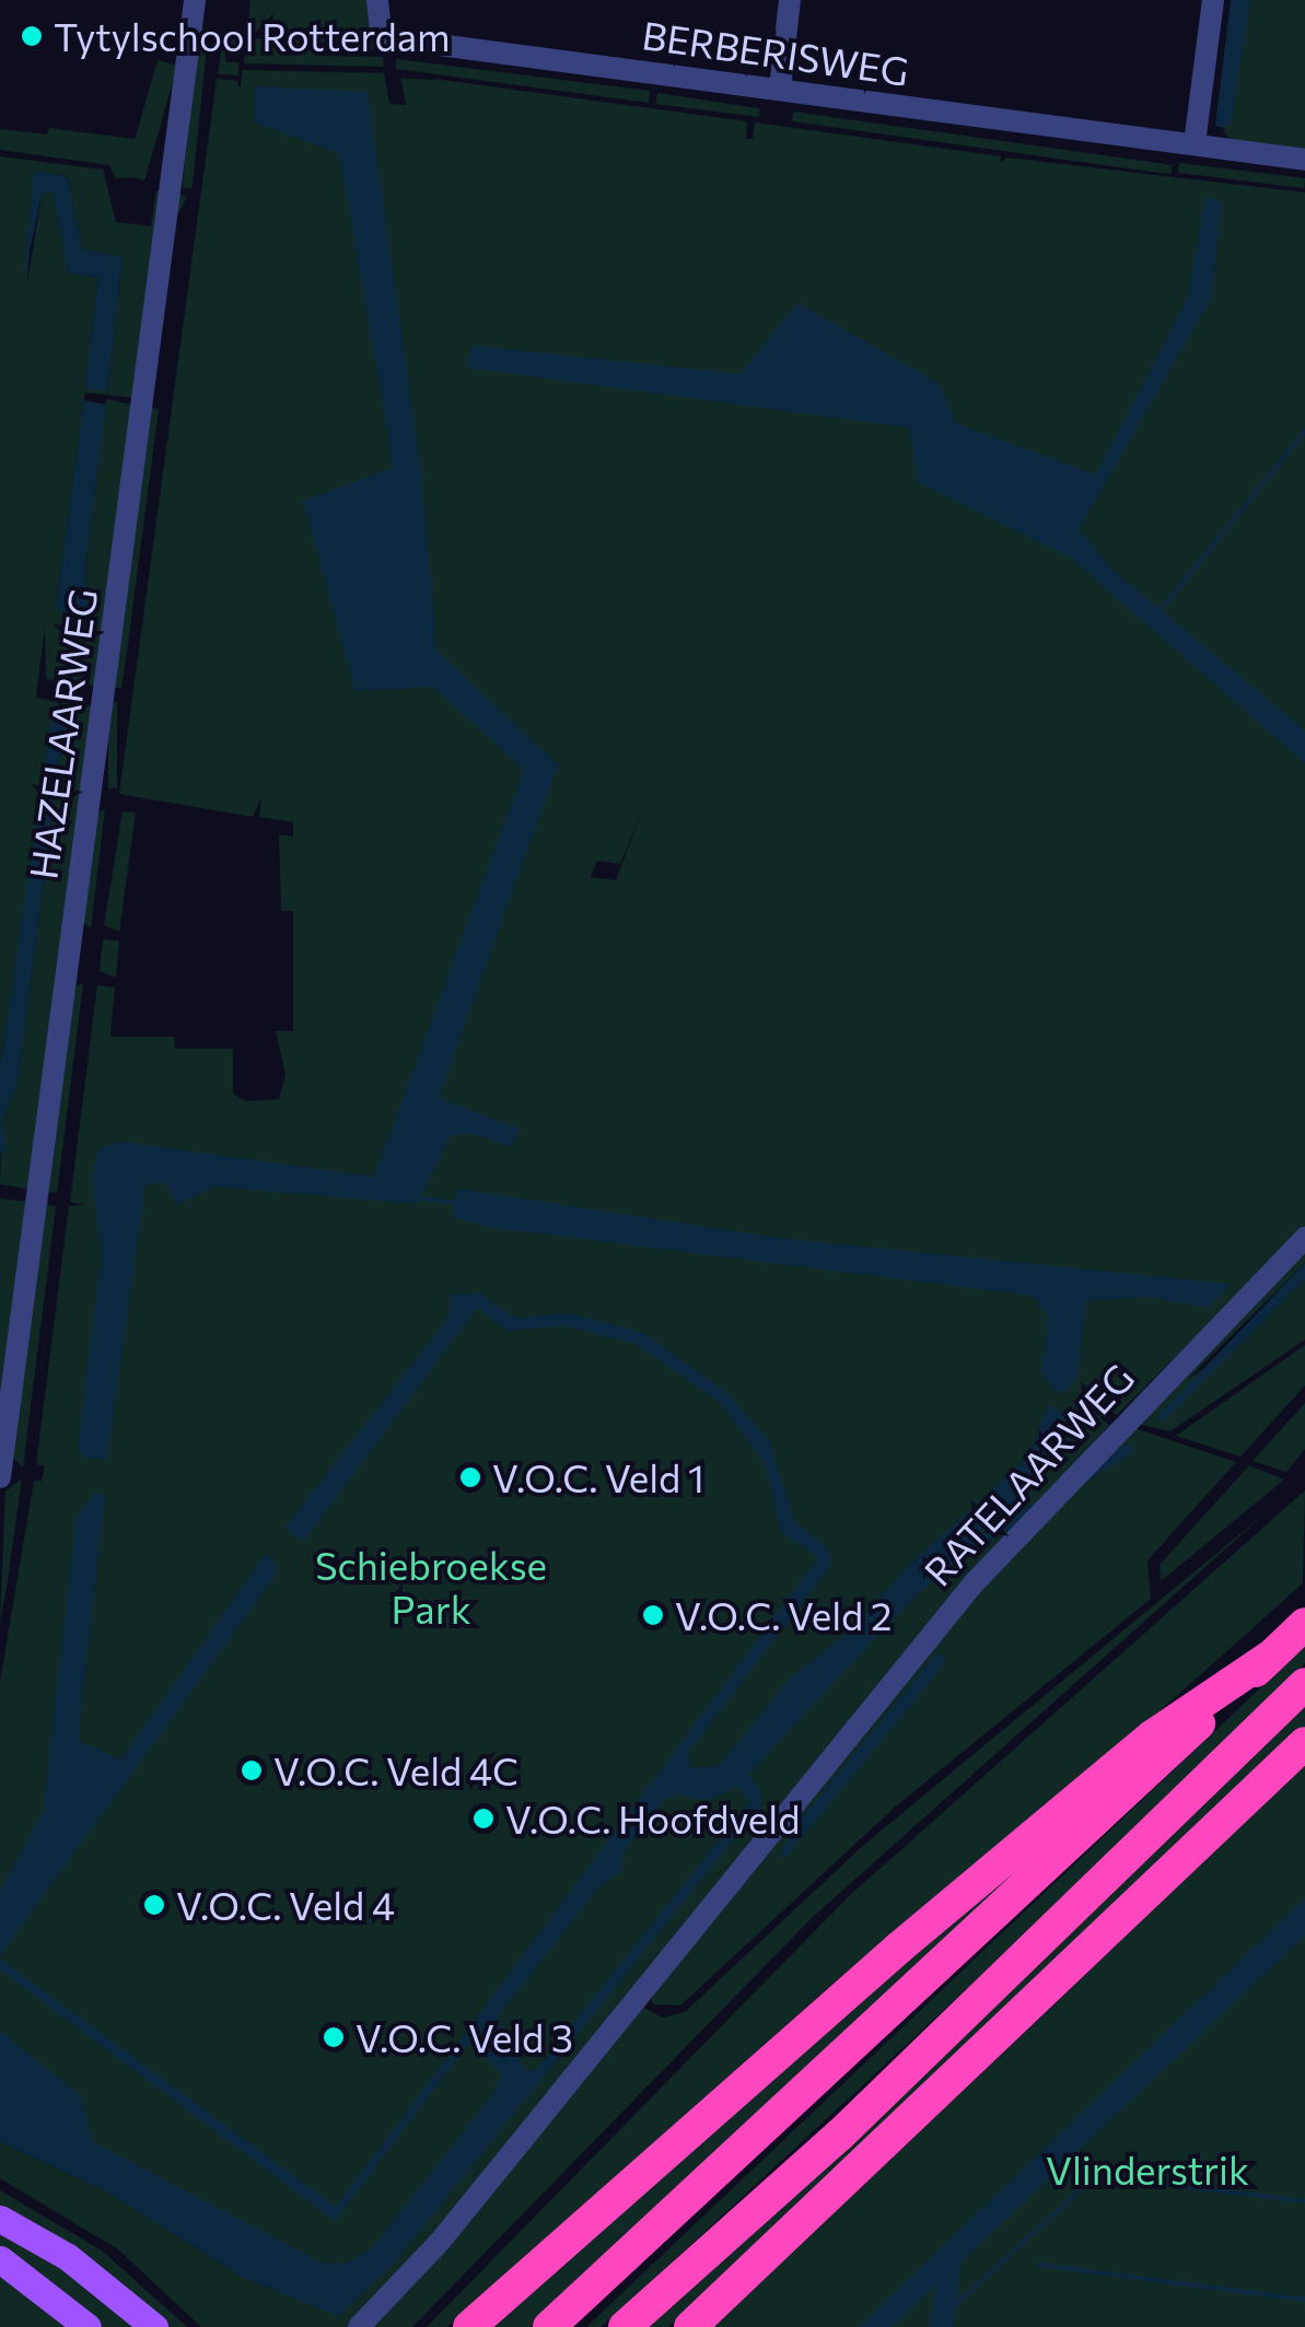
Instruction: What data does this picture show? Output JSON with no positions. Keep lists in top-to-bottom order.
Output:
{
  "streets": {
    "street": ["BERBERISWEG", "HAZELAARWEG", "RATELAARWEG"]
  },
  "parks": ["Schiebroekse Park", "Vlinderstrik"],
  "places": [
    "Tytylschool Rotterdam",
    "V.O.C. Veld 1",
    "V.O.C. Veld 2",
    "V.O.C. Veld 4C",
    "V.O.C. Hoofdveld",
    "V.O.C. Veld 4",
    "V.O.C. Veld 3"
  ]
}
